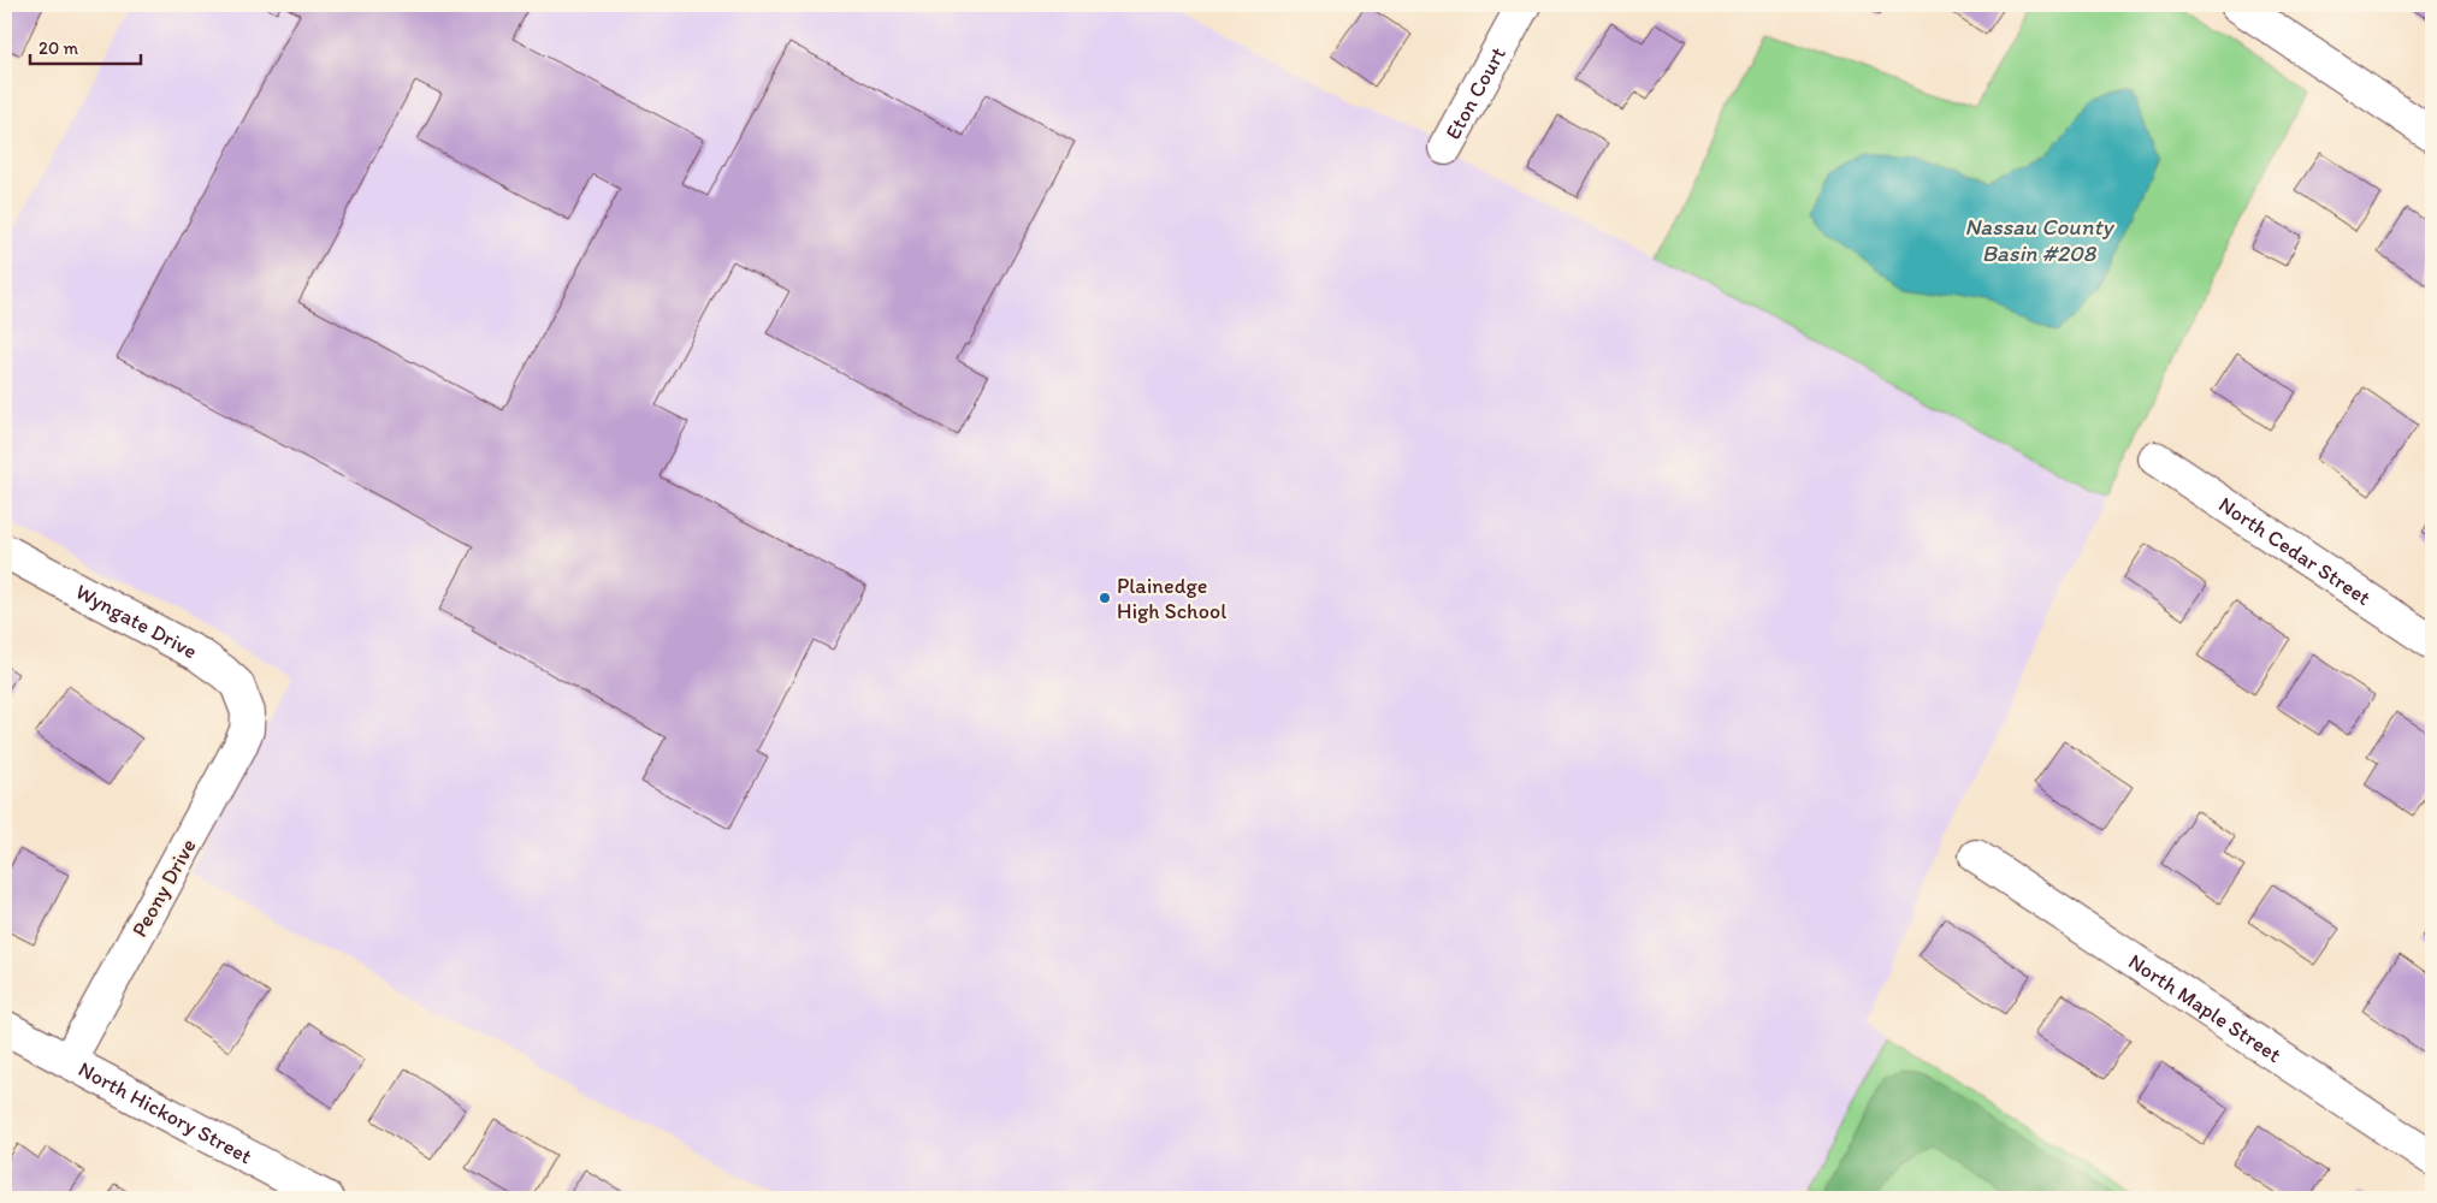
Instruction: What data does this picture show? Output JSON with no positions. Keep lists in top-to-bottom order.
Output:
{
  "streets": {
    "street": [
      "Eton Court",
      "North Cedar Street",
      "Wyngate Drive",
      "Peony Drive",
      "North Maple Street",
      "North Hickory Street"
    ]
  },
  "crossings": [
    ["Wyngate Drive", "Peony Drive"],
    ["Peony Drive", "North Hickory Street"]
  ],
  "water": ["Nassau County Basin #208"],
  "places": ["Plainedge High School"],
  "scale_bar": "20 m"
}
